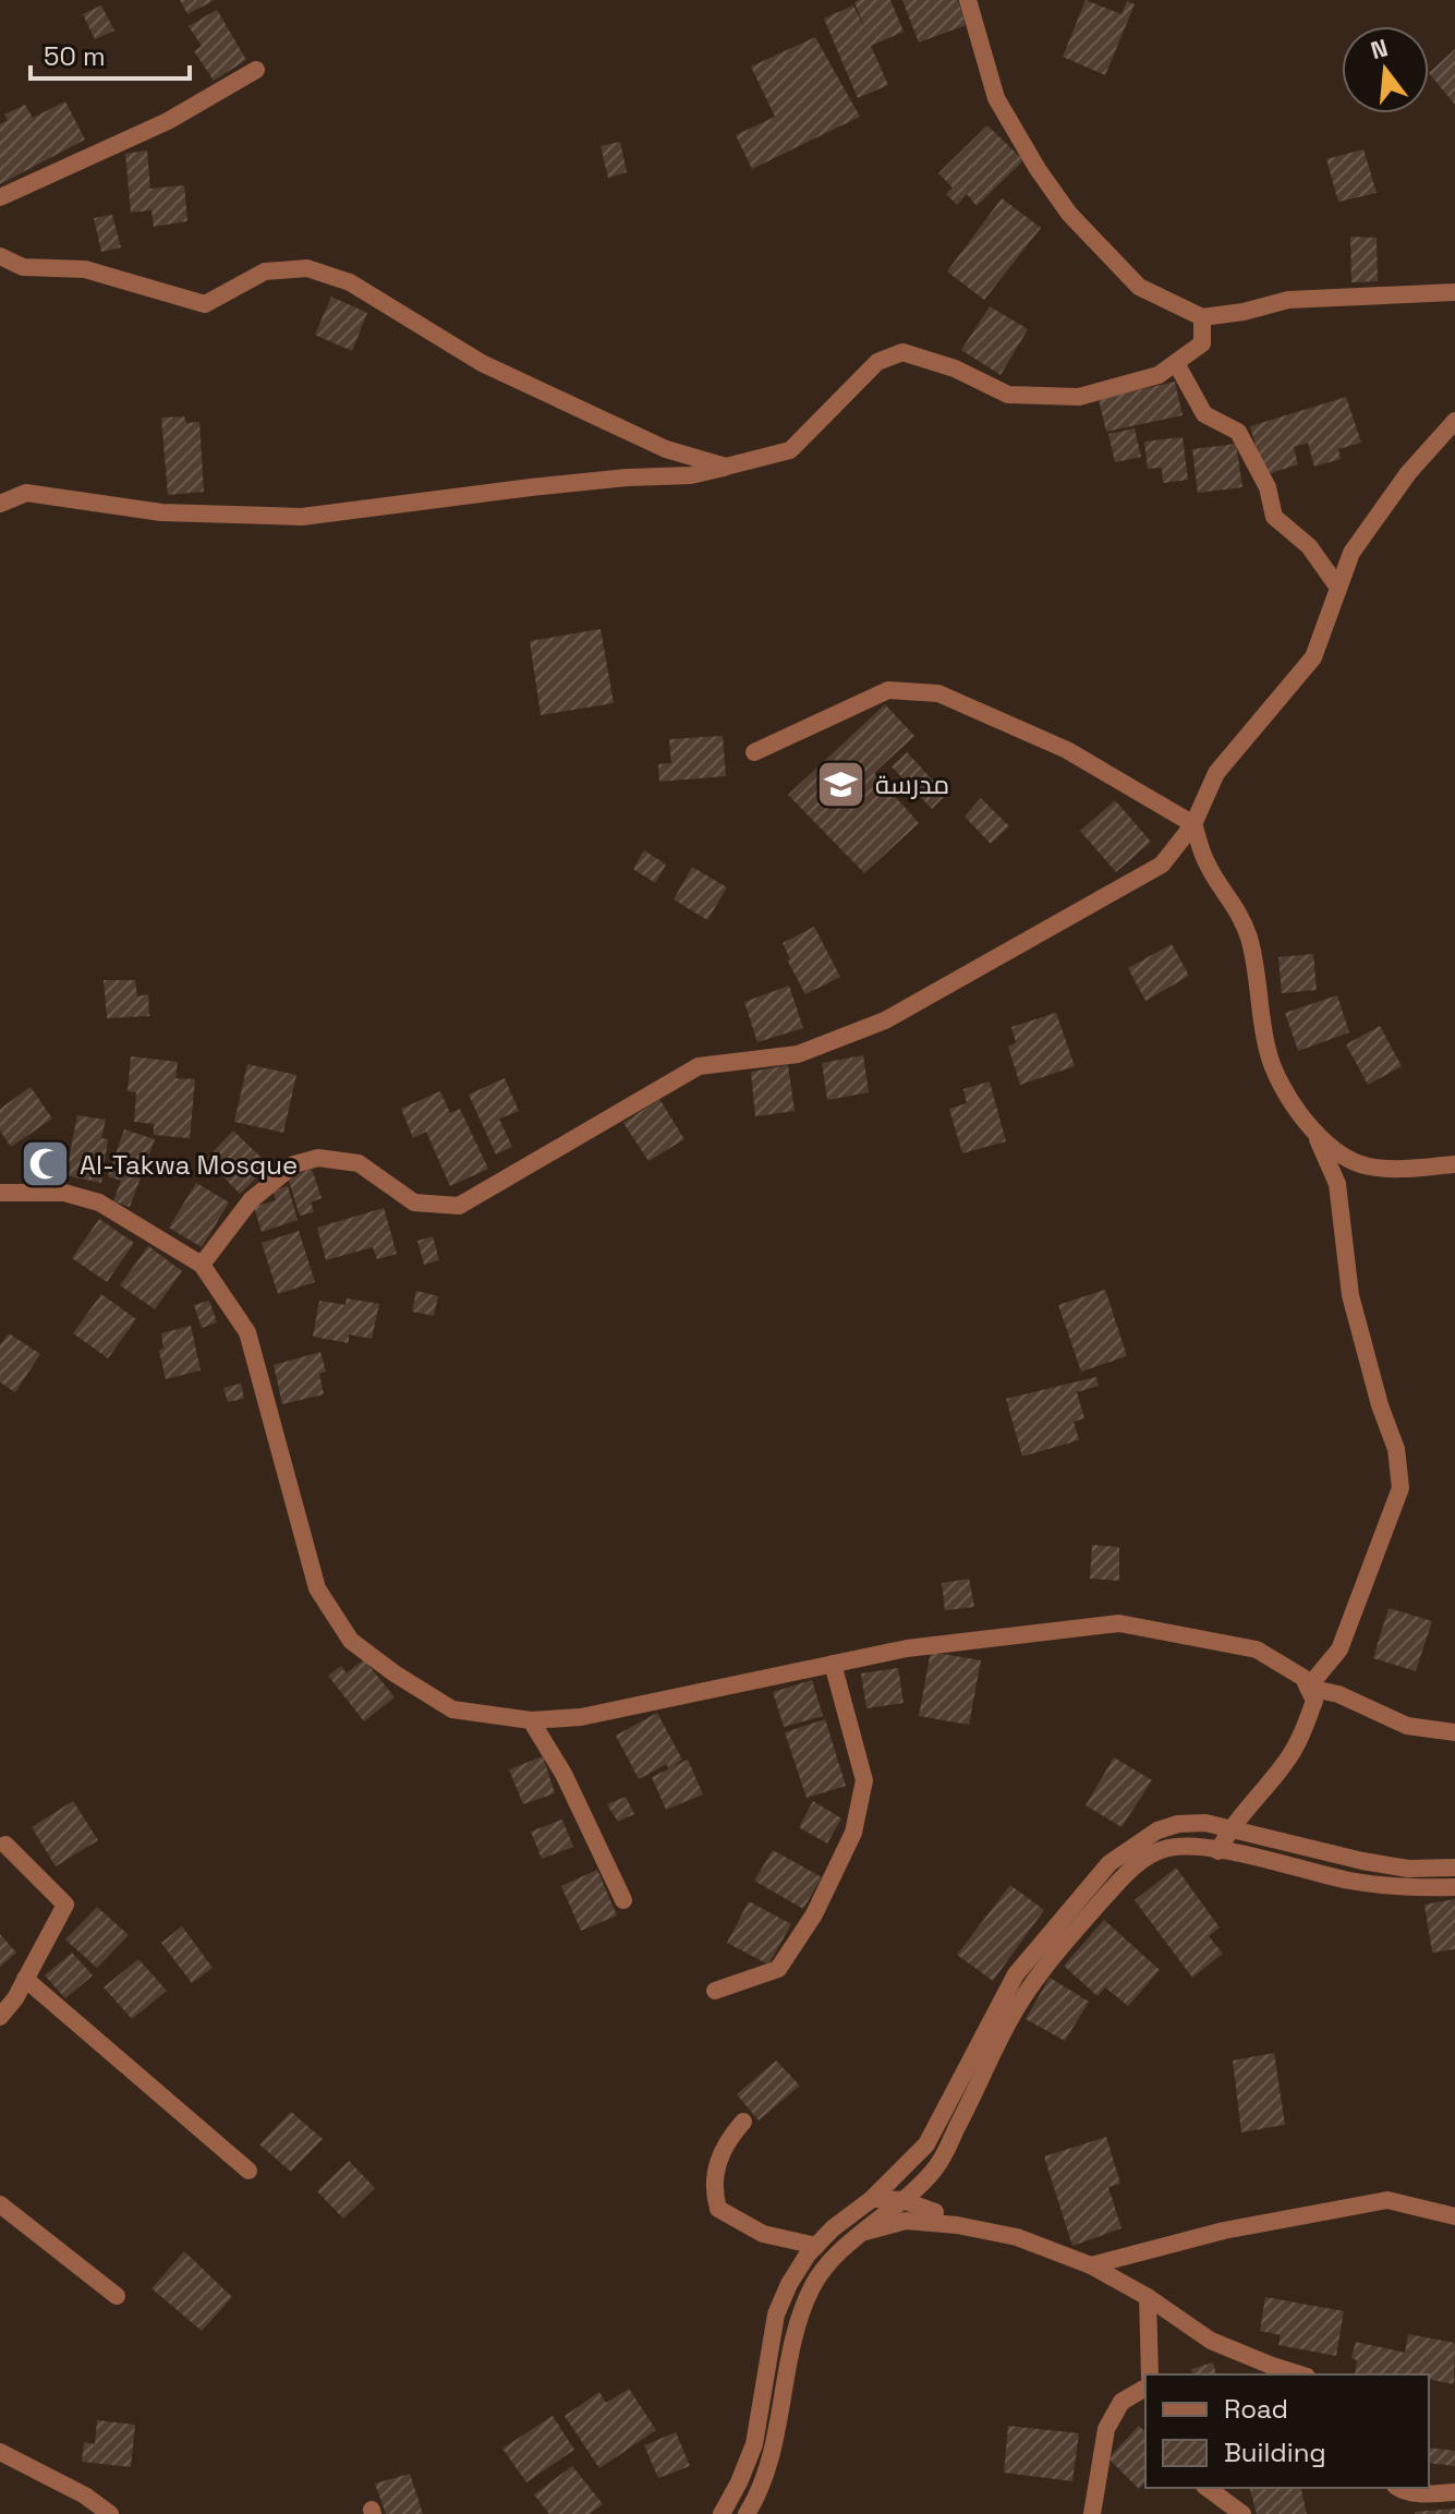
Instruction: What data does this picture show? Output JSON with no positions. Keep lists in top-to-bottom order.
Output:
{
  "places": {
    "school or university": ["مدرسة"],
    "mosque": ["Al-Takwa Mosque"]
  },
  "legend": ["Road", "Building"],
  "scale_bar": "50 m",
  "north": "top"
}
